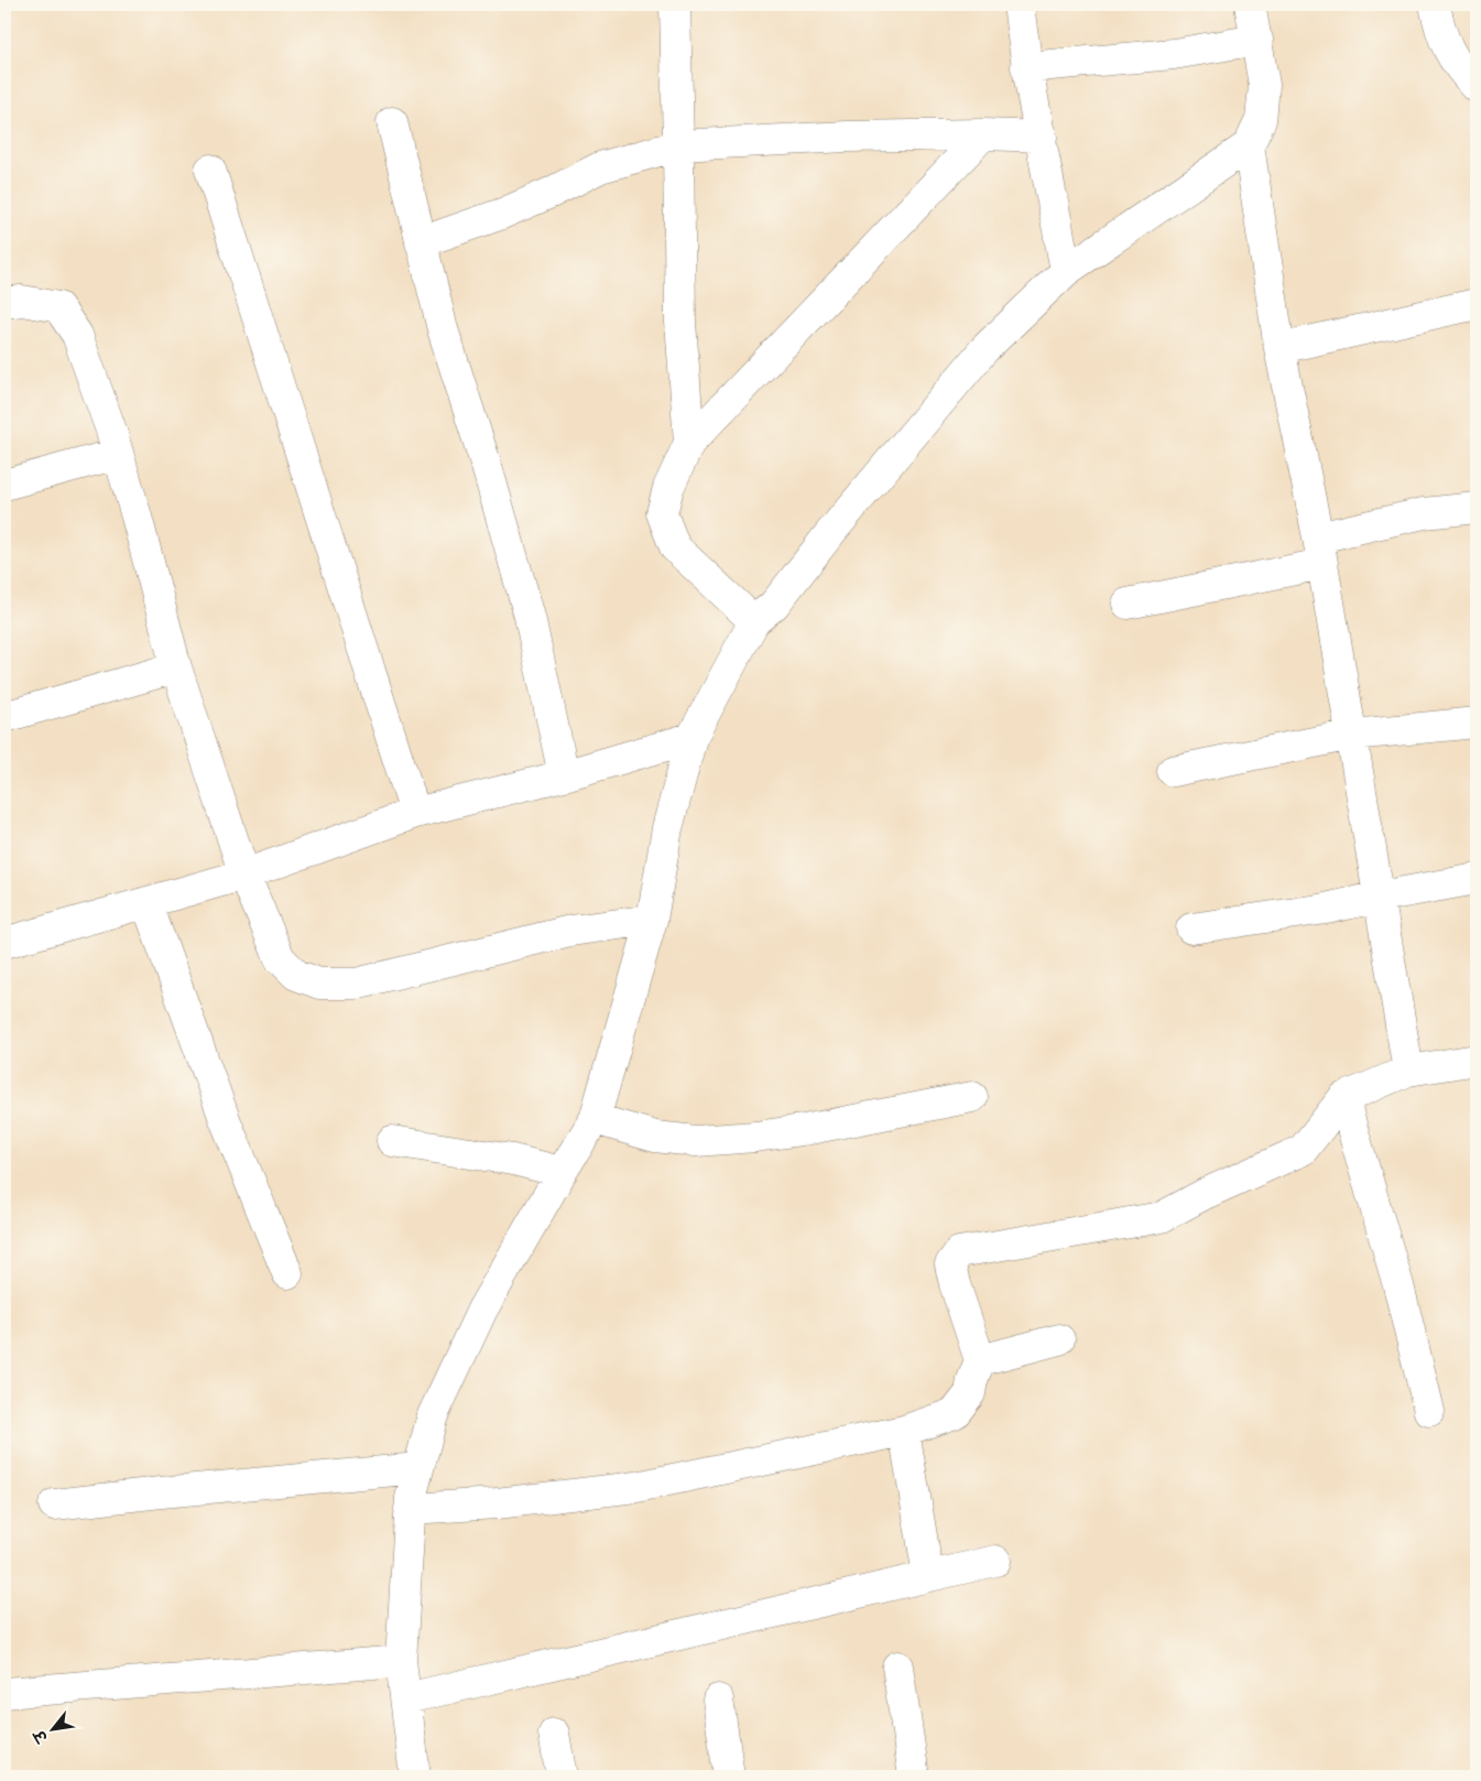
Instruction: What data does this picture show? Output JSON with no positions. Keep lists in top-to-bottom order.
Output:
{
  "north": "bottom left"
}
